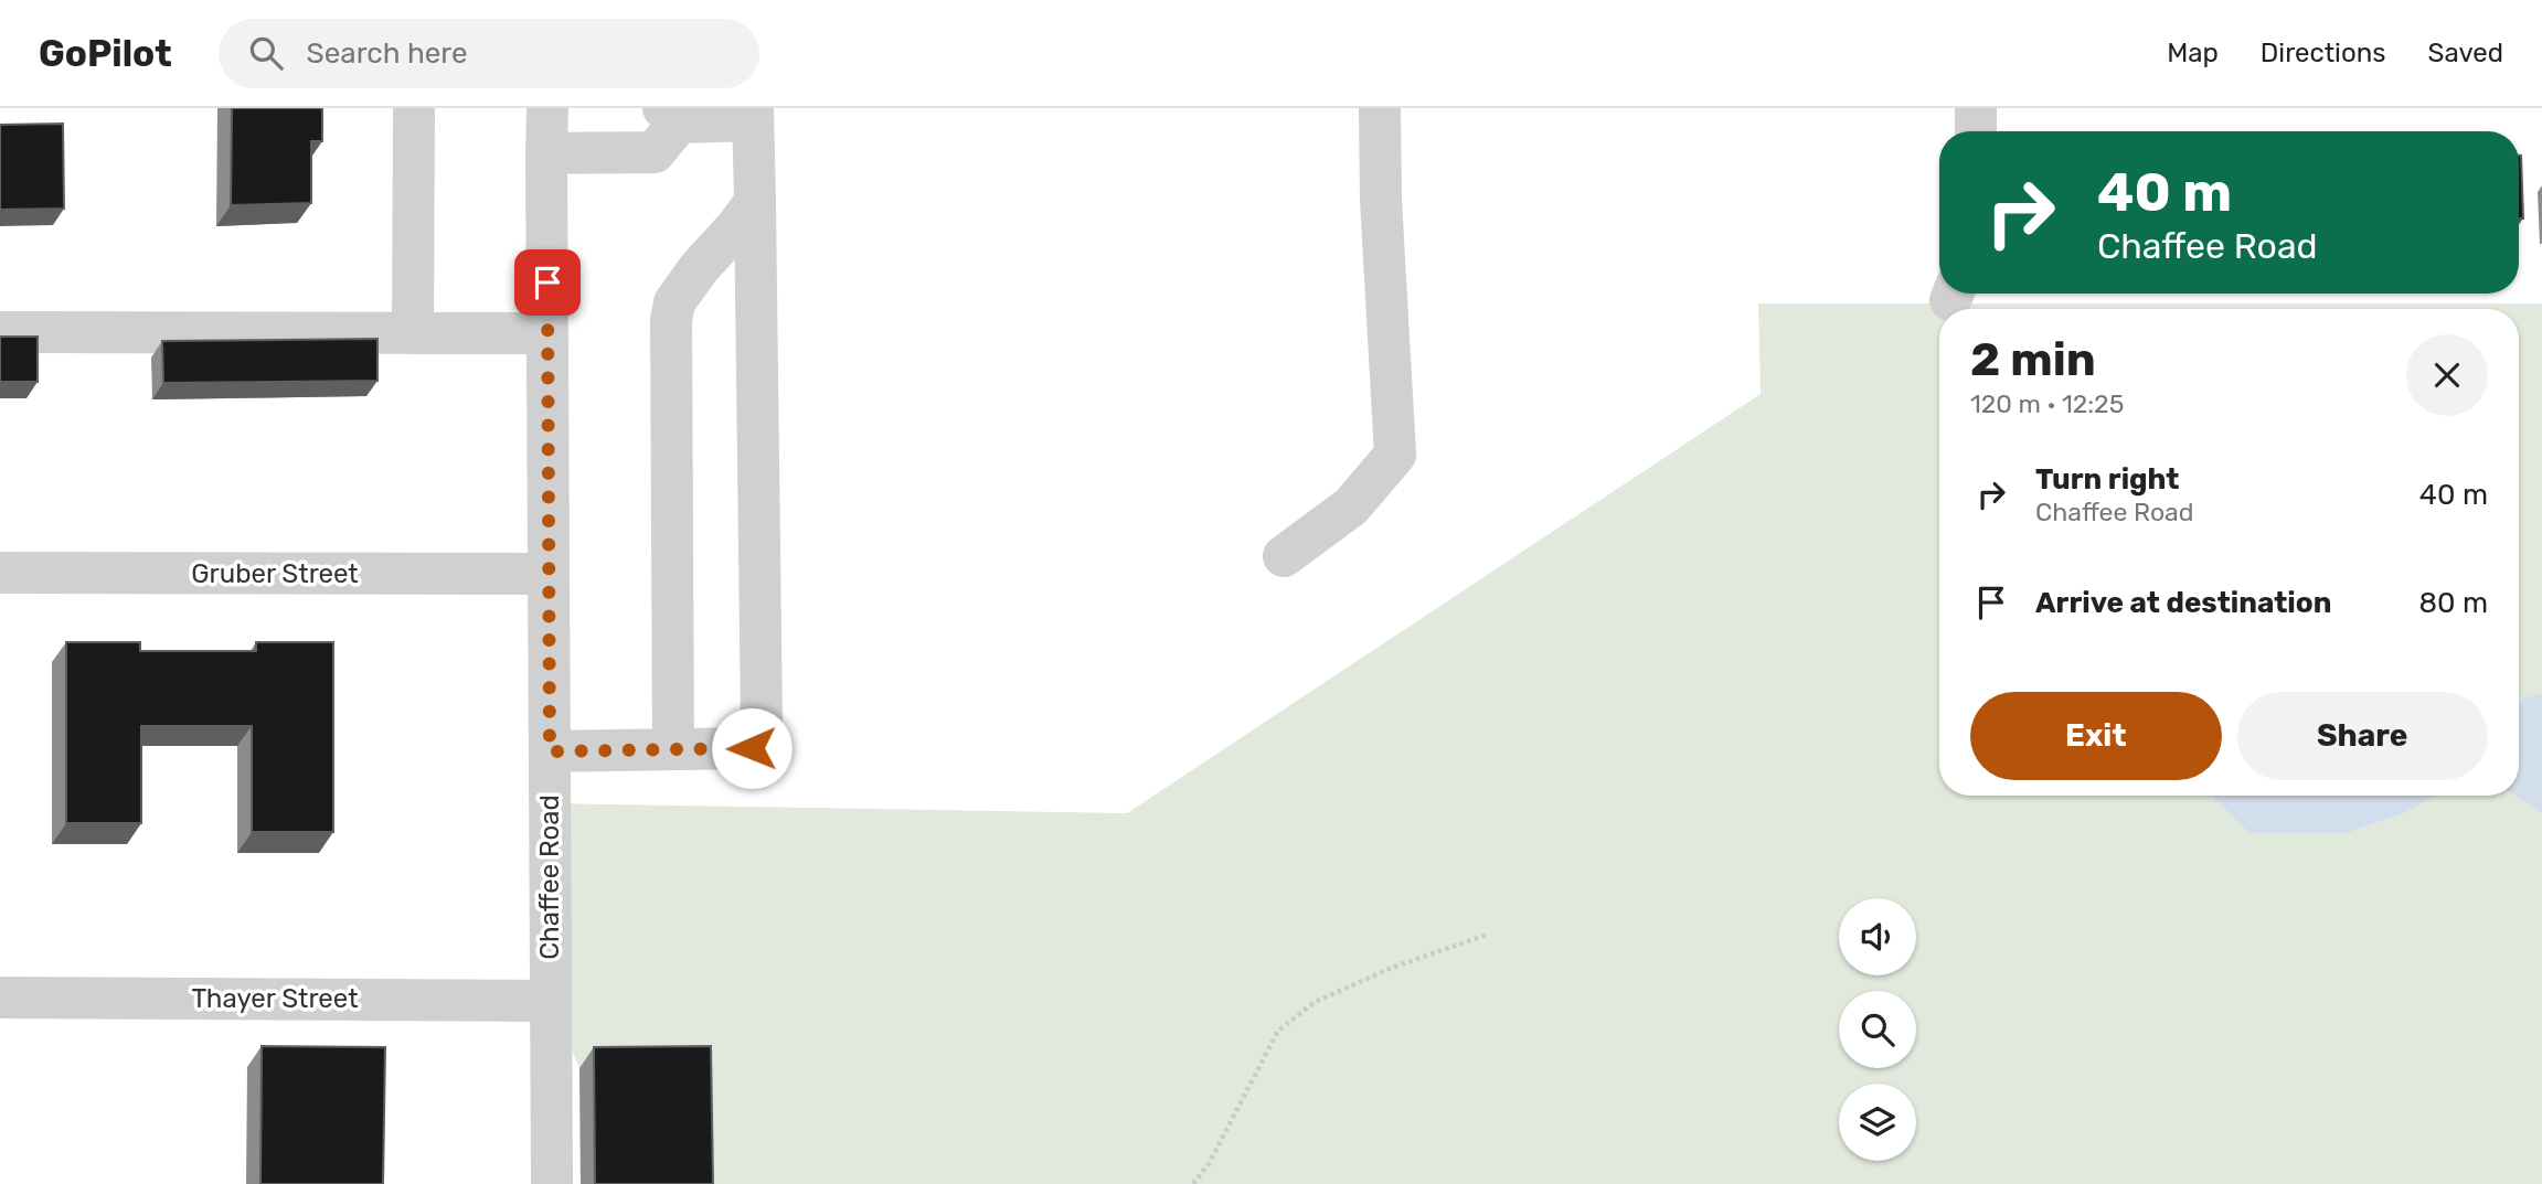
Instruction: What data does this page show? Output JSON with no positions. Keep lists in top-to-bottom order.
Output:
{
  "streets": {
    "street": ["Gruber Street", "Chaffee Road", "Thayer Street"]
  },
  "crossings": [
    ["Gruber Street", "Chaffee Road"],
    ["Chaffee Road", "Thayer Street"]
  ],
  "page": {
    "header": "GoPilot",
    "search": "Search here",
    "nav": ["Map", "Directions", "Saved"],
    "turn": ["40 m", "Chaffee Road"],
    "heading": ["2 min", "120 m · 12:25"],
    "list": [
      {
        "name": "Turn right",
        "note": "Chaffee Road",
        "value": "40 m"
      },
      {
        "name": "Arrive at destination",
        "value": "80 m"
      }
    ],
    "buttons": ["Exit", "Share"]
  }
}
